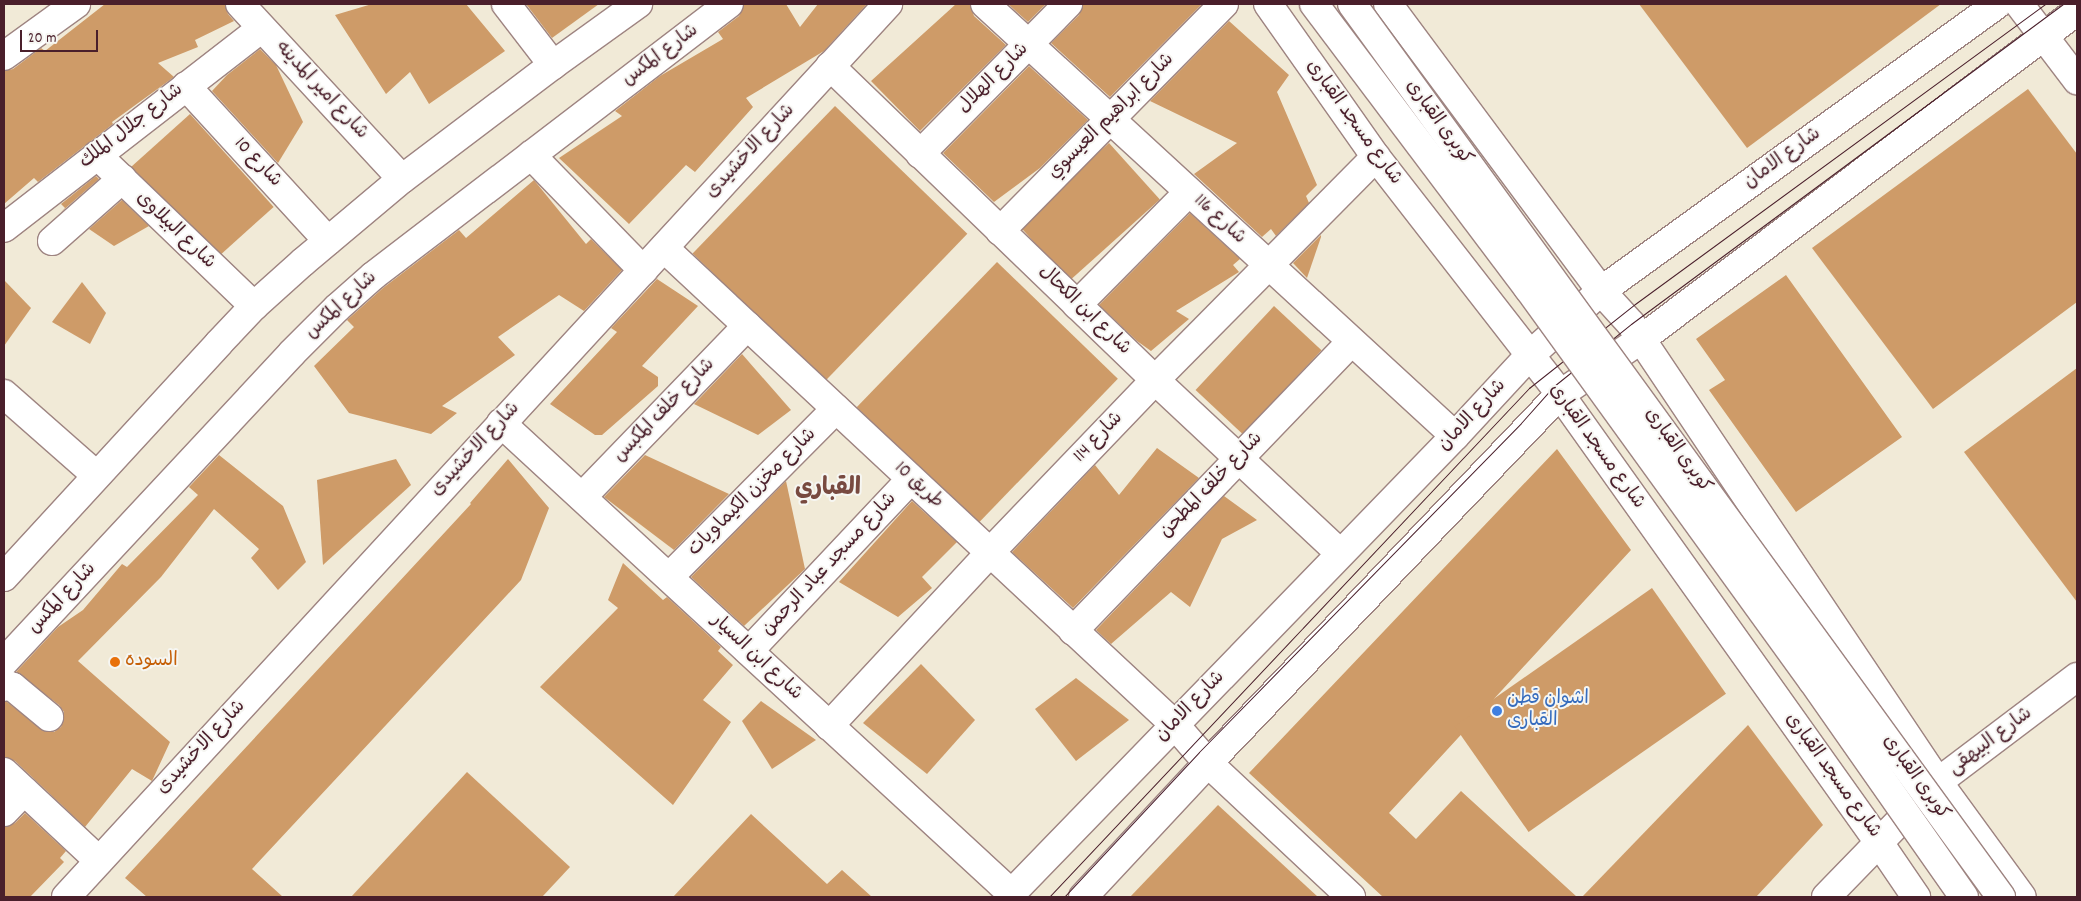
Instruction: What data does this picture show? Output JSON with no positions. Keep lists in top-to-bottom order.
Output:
{
  "streets": {
    "street": [
      "شارع المكس",
      "شارع الهلال",
      "شارع امير المدينه",
      "شارع ابراهيم العيسوي",
      "شارع مسجد القبارى",
      "كوبرى القبارى",
      "شارع جلال الملك",
      "شارع الاخشيدى",
      "شارع الامان",
      "شارع 10",
      "شارع 116",
      "شارع البيلاوى",
      "شارع ابن الكحال",
      "شارع خلف المكبس",
      "شارع 114",
      "طريق 10",
      "شارع خلف المطحن",
      "شارع مخزن الكيماويات",
      "شارع مسجد عباد الرحمن",
      "شارع ابن السيار",
      "شارع البيهقى"
    ]
  },
  "crossings": [
    ["شارع الهلال", "شارع 116"],
    ["شارع الهلال", "شارع ابن الكحال"],
    ["شارع امير المدينه", "شارع جلال الملك"],
    ["شارع ابراهيم العيسوي", "شارع 116"],
    ["شارع ابراهيم العيسوي", "شارع ابن الكحال"],
    ["شارع مسجد القبارى", "شارع الامان"],
    ["شارع مسجد القبارى", "شارع 114"],
    ["شارع مسجد القبارى", "شارع البيهقى"],
    ["شارع جلال الملك", "شارع 10"],
    ["شارع جلال الملك", "شارع البيلاوى"],
    ["شارع الاخشيدى", "شارع ابن الكحال"],
    ["شارع الاخشيدى", "طريق 10"],
    ["شارع الاخشيدى", "شارع ابن السيار"],
    ["شارع الامان", "شارع 116"],
    ["شارع الامان", "شارع ابن الكحال"],
    ["شارع الامان", "طريق 10"],
    ["شارع الامان", "شارع ابن السيار"],
    ["شارع 116", "شارع 114"],
    ["شارع 116", "شارع خلف المطحن"],
    ["شارع ابن الكحال", "شارع 114"],
    ["شارع ابن الكحال", "شارع خلف المطحن"],
    ["شارع خلف المكبس", "طريق 10"],
    ["شارع خلف المكبس", "شارع ابن السيار"],
    ["شارع 114", "طريق 10"],
    ["شارع 114", "شارع ابن السيار"],
    ["طريق 10", "شارع خلف المطحن"],
    ["طريق 10", "شارع مخزن الكيماويات"],
    ["طريق 10", "شارع مسجد عباد الرحمن"],
    ["شارع مخزن الكيماويات", "شارع ابن السيار"],
    ["شارع مسجد عباد الرحمن", "شارع ابن السيار"]
  ],
  "districts": ["القباري"],
  "places": ["السوده", "اشوان قطن القبارى"],
  "scale_bar": "20 m"
}
